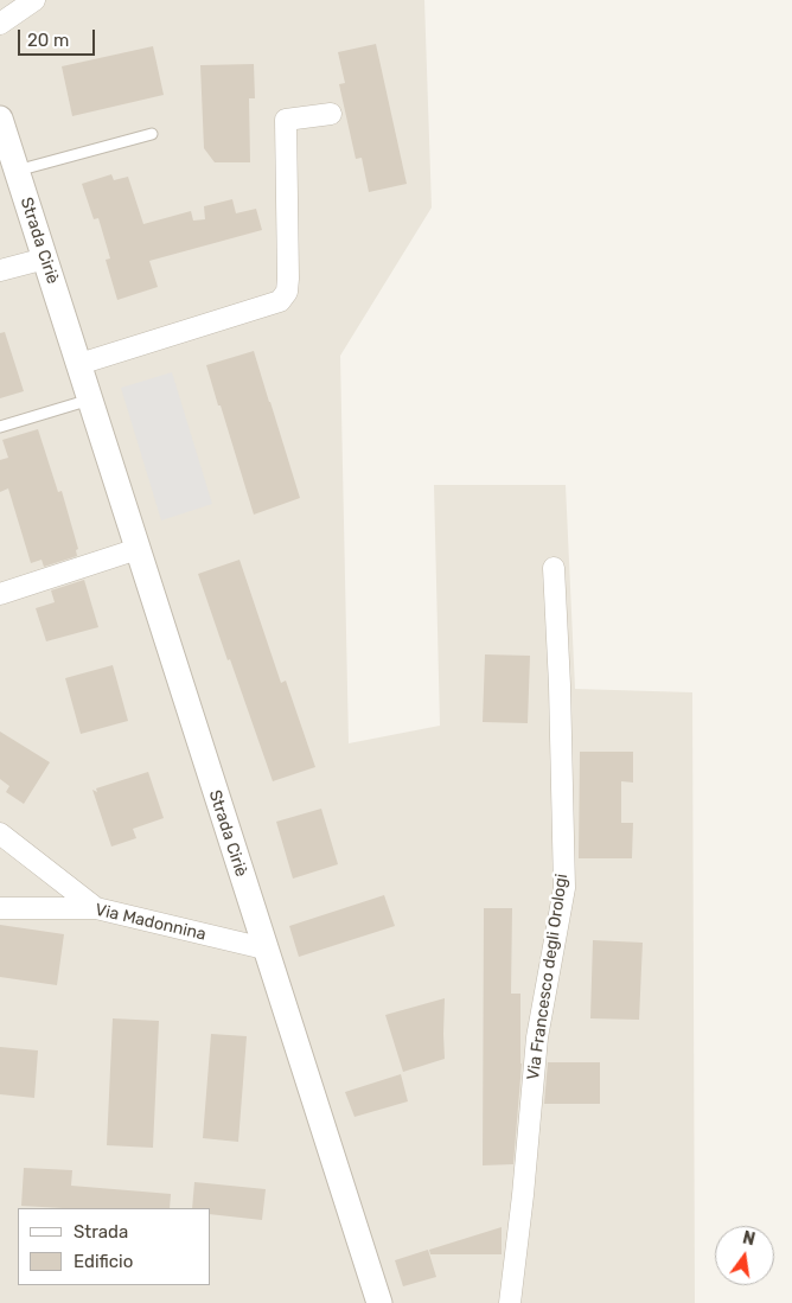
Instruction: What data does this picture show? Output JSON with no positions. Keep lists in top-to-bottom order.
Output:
{
  "streets": {
    "street": ["Strada Ciriè", "Via Madonnina", "Via Francesco degli Orologi"]
  },
  "crossings": [
    ["Strada Ciriè", "Via Madonnina"]
  ],
  "legend": ["Strada", "Edificio"],
  "scale_bar": "20 m",
  "north": "top"
}
